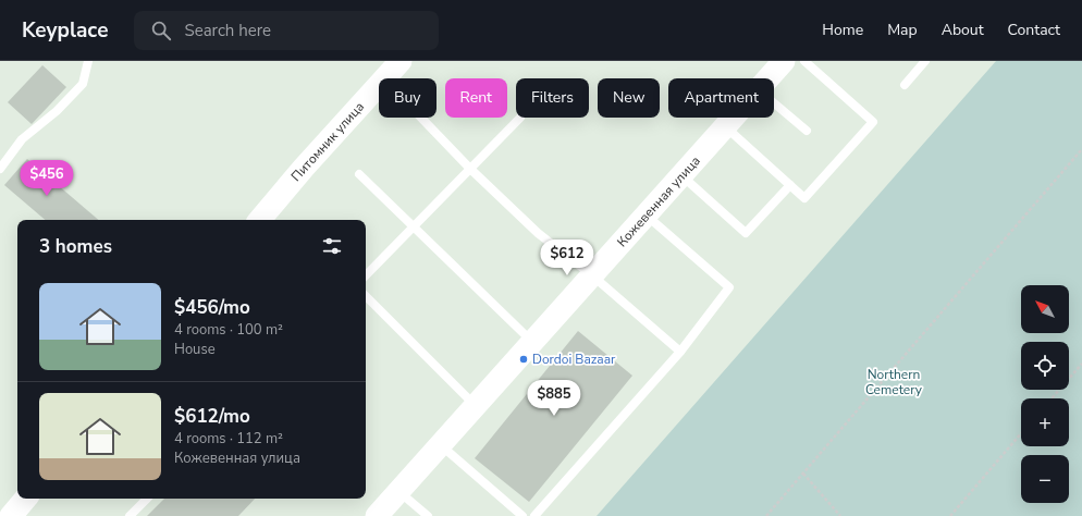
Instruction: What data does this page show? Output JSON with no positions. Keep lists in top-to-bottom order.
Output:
{
  "streets": {
    "street": ["Питомник улица", "Кожевенная улица"]
  },
  "parks": ["Northern Cemetery"],
  "places": ["Dordoi Bazaar"],
  "north": "top left",
  "page": {
    "header": "Keyplace",
    "search": "Search here",
    "nav": [
      "Home",
      "Map",
      "About",
      "Contact"
    ],
    "chip": [
      "Buy",
      "Rent",
      "Filters",
      "New",
      "Apartment"
    ],
    "price": ["$456", "$612", "$885"],
    "heading": "3 homes",
    "list": [
      {
        "name": "$456/mo",
        "note": "4 rooms · 100 m² · House"
      },
      {
        "name": "$612/mo",
        "note": "4 rooms · 112 m² · Кожевенная улица"
      }
    ],
    "map_buttons": ["+", "−"]
  }
}
